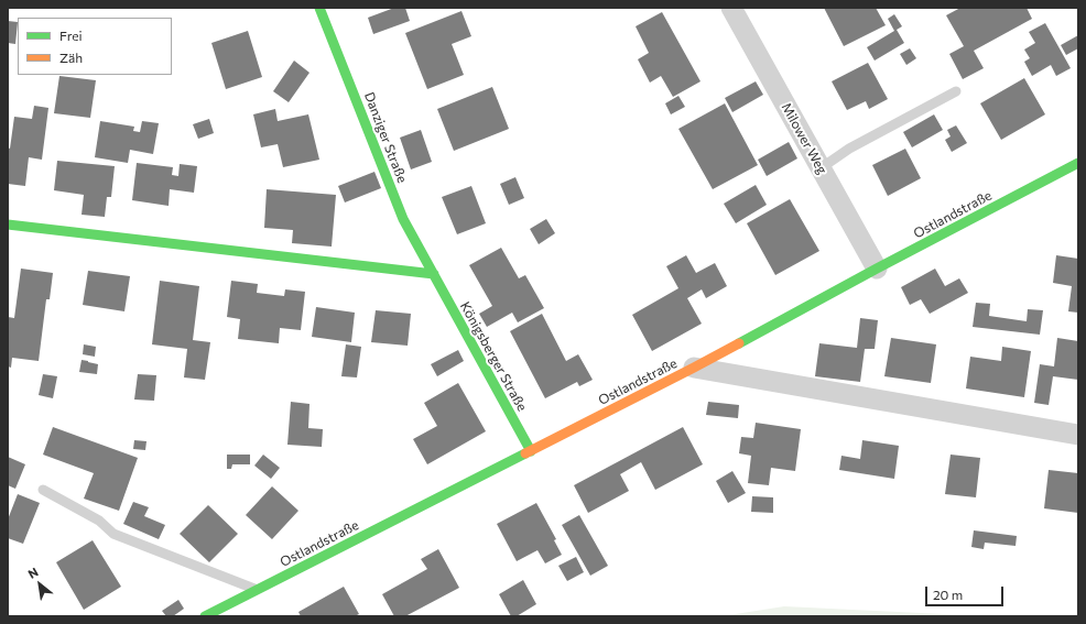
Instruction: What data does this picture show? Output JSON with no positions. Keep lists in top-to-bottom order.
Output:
{
  "streets": {
    "street": [
      "Danziger Straße",
      "Milower Weg",
      "Ostlandstraße",
      "Königsberger Straße"
    ]
  },
  "crossings": [
    ["Danziger Straße", "Königsberger Straße"],
    ["Milower Weg", "Ostlandstraße"],
    ["Ostlandstraße", "Königsberger Straße"]
  ],
  "legend": ["Frei", "Zäh"],
  "scale_bar": "20 m",
  "north": "top left"
}
